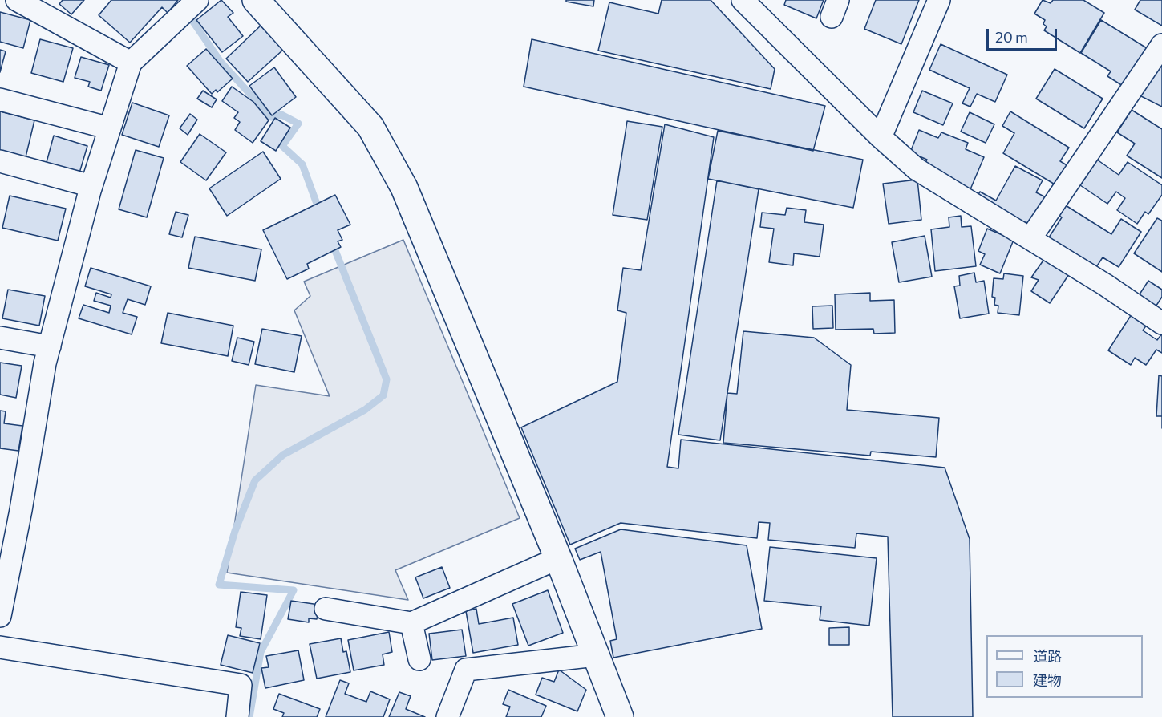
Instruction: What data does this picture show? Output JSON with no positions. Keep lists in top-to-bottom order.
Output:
{
  "legend": ["道路", "建物"],
  "scale_bar": "20 m"
}
